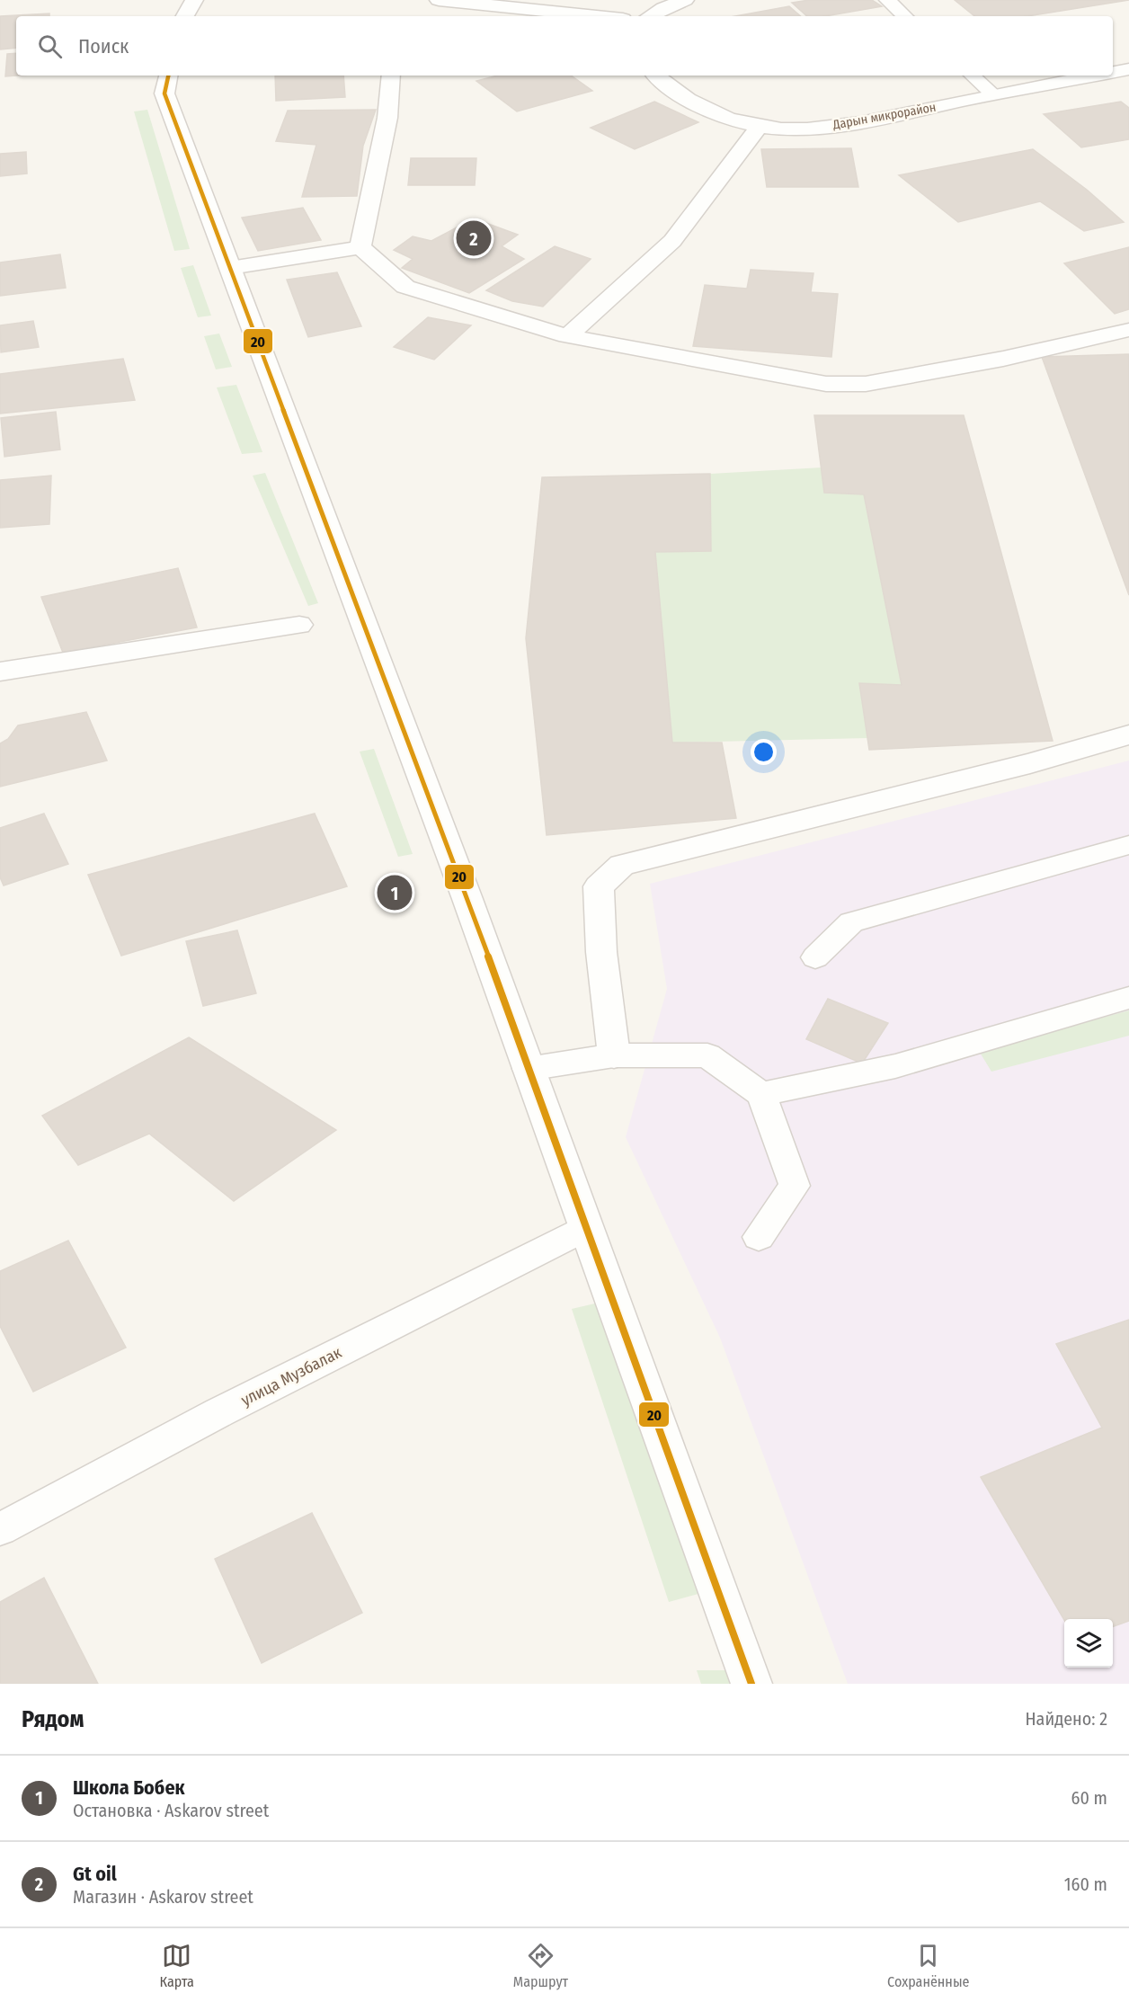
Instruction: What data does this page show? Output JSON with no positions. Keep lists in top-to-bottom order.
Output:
{
  "streets": {
    "street": ["Дарын микрорайон"],
    "lane": ["улица Музбалак"]
  },
  "lines": ["transit line 20"],
  "page": {
    "search": "Поиск",
    "pins": ["2", "1"],
    "heading": ["Рядом", "Найдено: 2"],
    "list": [
      {
        "mark": "1",
        "name": "Школа Бобек",
        "note": "Остановка · Askarov street",
        "value": "60 m"
      },
      {
        "mark": "2",
        "name": "Gt oil",
        "note": "Магазин · Askarov street",
        "value": "160 m"
      }
    ],
    "nav": ["Карта", "Маршрут", "Сохранённые"]
  }
}
